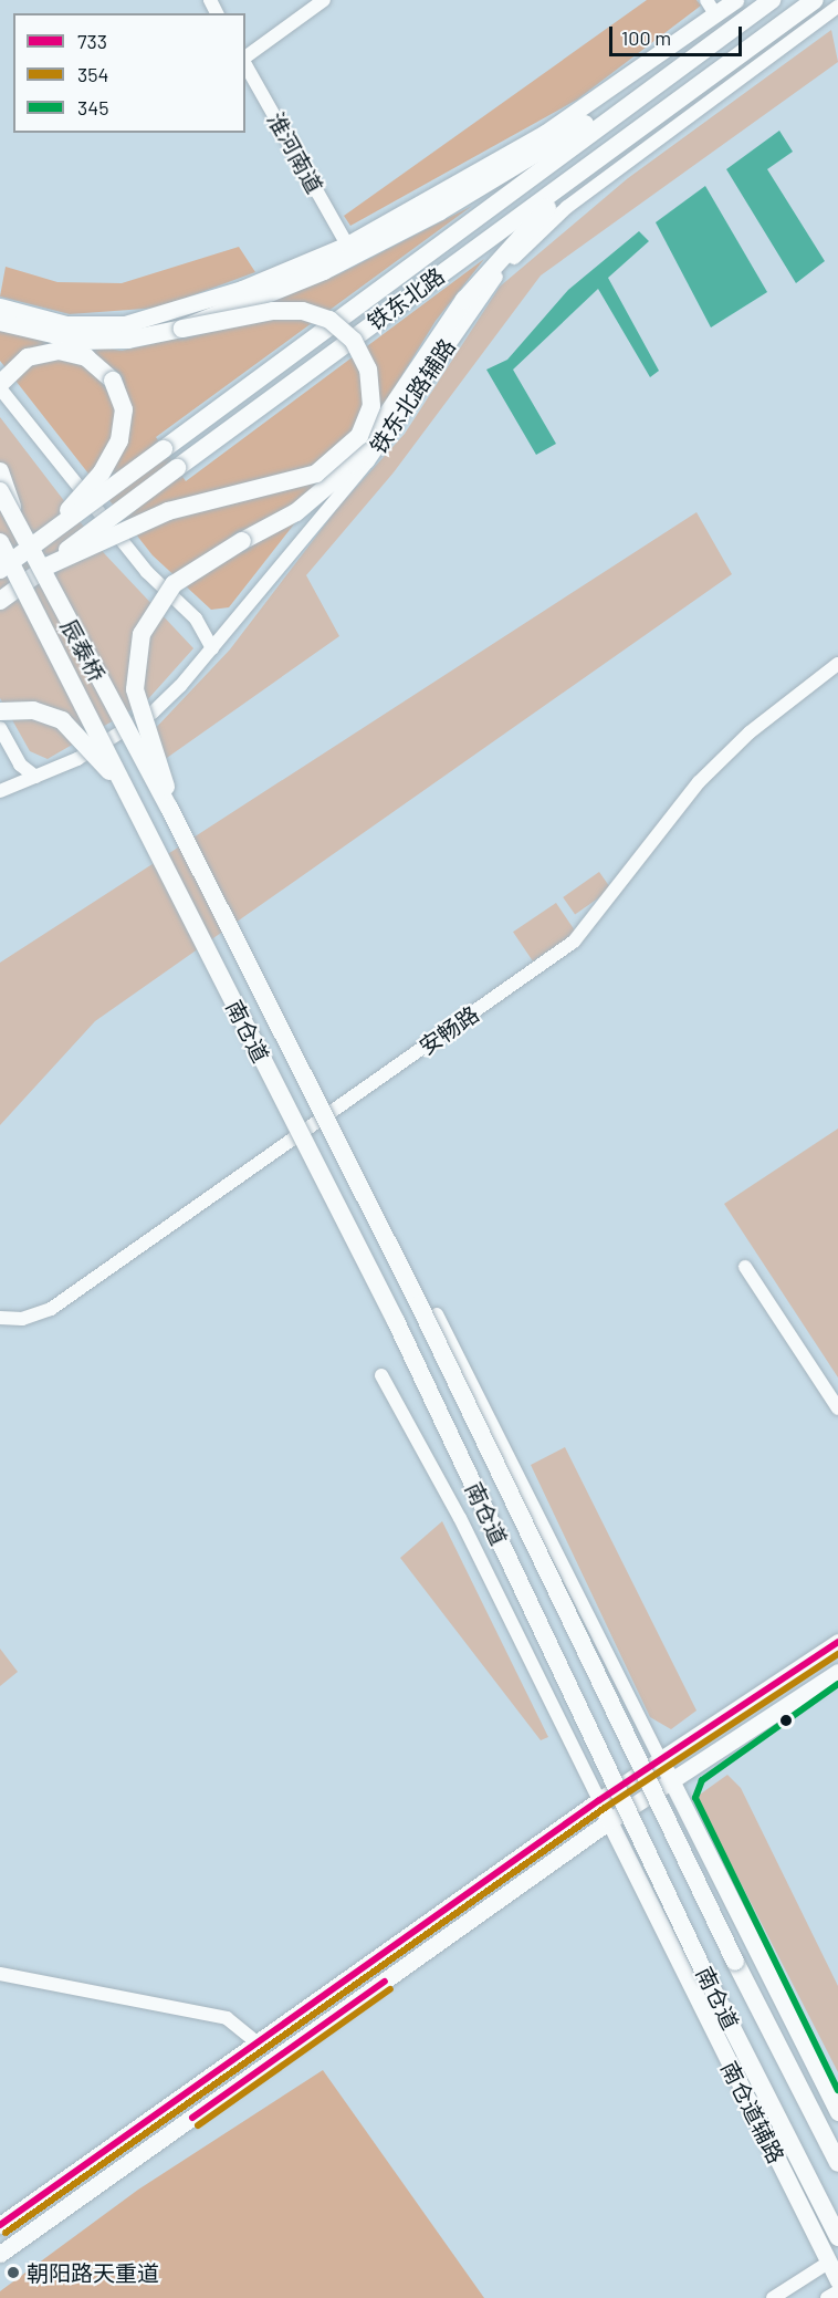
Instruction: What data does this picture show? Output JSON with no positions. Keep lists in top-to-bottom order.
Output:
{
  "streets": {
    "highway": ["铁东北路", "辰泰桥", "南仓道"],
    "main road": ["南仓道辅路"],
    "street": ["淮河南道", "铁东北路辅路", "安畅路"]
  },
  "crossings": [
    ["辰泰桥", "南仓道"]
  ],
  "places": ["朝阳路天重道"],
  "lines": ["transit line 733", "transit line 354", "transit line 345"],
  "legend": ["733", "354", "345"],
  "scale_bar": "100 m"
}
